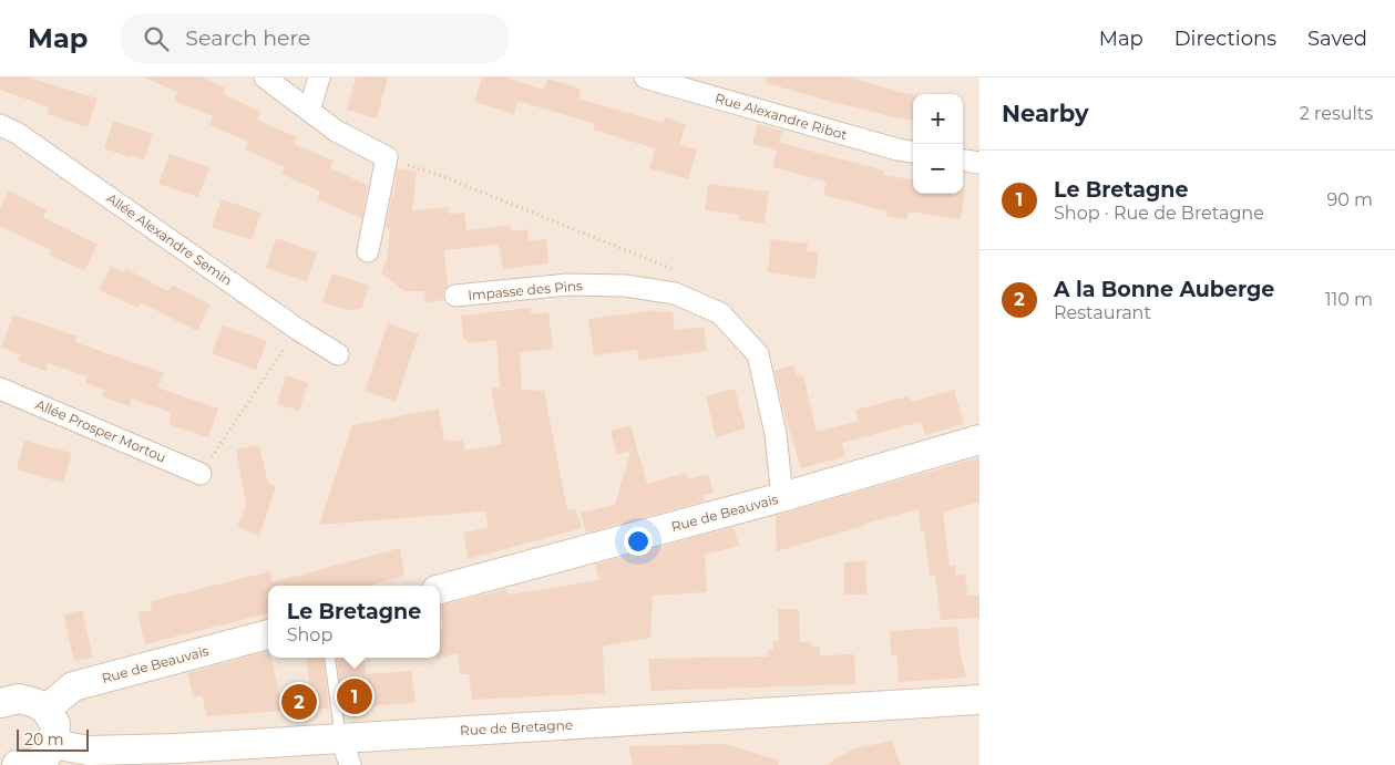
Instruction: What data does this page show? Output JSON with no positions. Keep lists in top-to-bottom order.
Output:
{
  "streets": {
    "main road": ["Rue de Beauvais", "Rue de Bretagne"],
    "street": [
      "Rue Alexandre Ribot",
      "Allée Alexandre Semin",
      "Impasse des Pins",
      "Allée Prosper Mortou"
    ]
  },
  "crossings": [
    ["Impasse des Pins", "Rue de Beauvais"]
  ],
  "scale_bar": "20 m",
  "page": {
    "header": "Map",
    "search": "Search here",
    "nav": ["Map", "Directions", "Saved"],
    "heading": ["Nearby", "2 results"],
    "map_buttons": ["+", "−"],
    "list": [
      {
        "mark": "1",
        "name": "Le Bretagne",
        "note": "Shop · Rue de Bretagne",
        "value": "90 m"
      },
      {
        "mark": "2",
        "name": "A la Bonne Auberge",
        "note": "Restaurant",
        "value": "110 m"
      }
    ],
    "popup": ["Le Bretagne", "Shop"],
    "pins": ["1", "2"],
    "scale": "20 m"
  }
}
